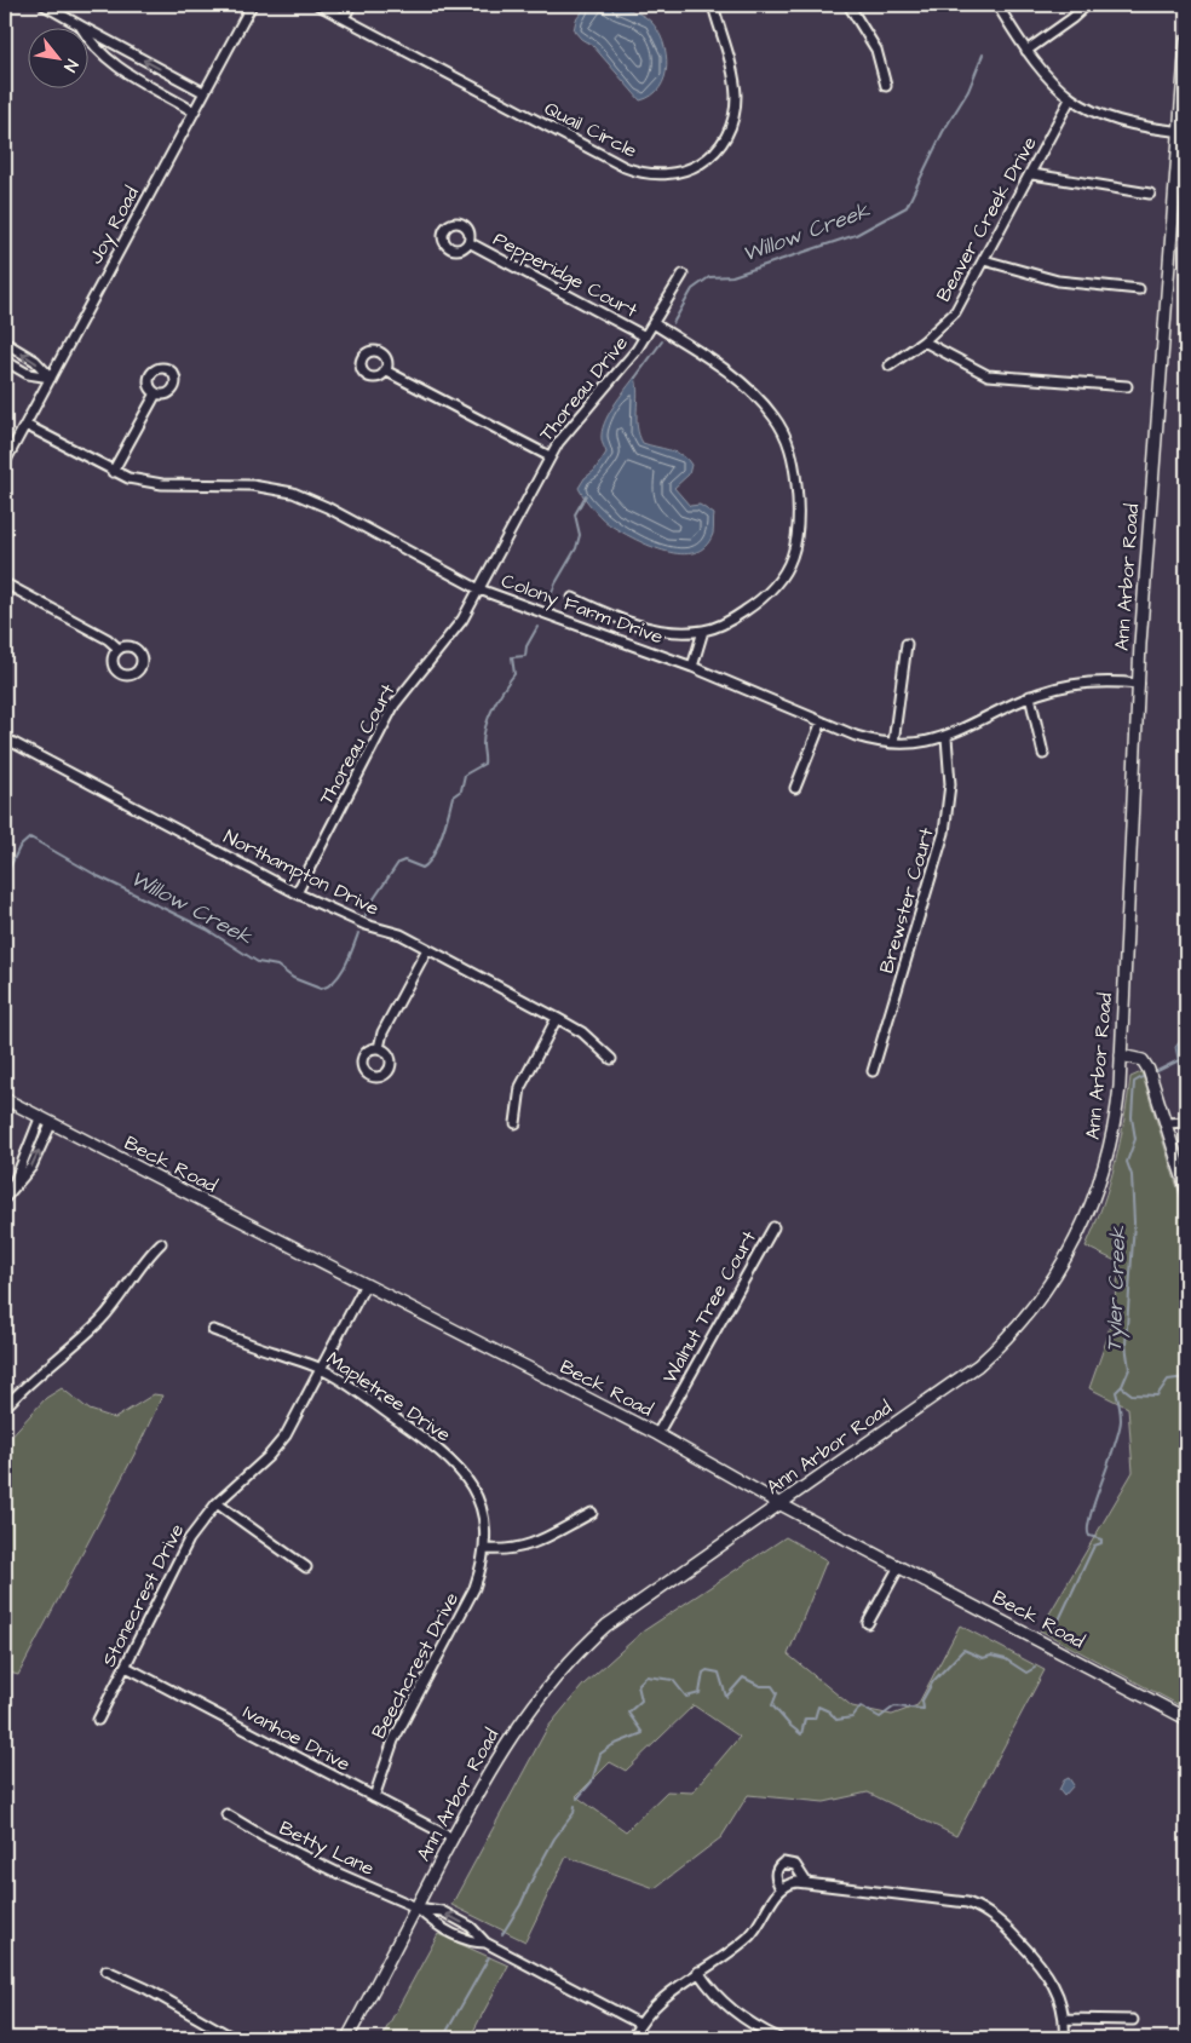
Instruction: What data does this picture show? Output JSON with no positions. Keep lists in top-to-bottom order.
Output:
{
  "streets": {
    "main road": ["Ann Arbor Road", "Beck Road"],
    "street": [
      "Quail Circle",
      "Beaver Creek Drive",
      "Joy Road",
      "Pepperidge Court",
      "Thoreau Drive",
      "Colony Farm Drive",
      "Thoreau Court",
      "Northampton Drive",
      "Brewster Court",
      "Walnut Tree Court",
      "Mapletree Drive",
      "Stonecrest Drive",
      "Beechcrest Drive",
      "Ivanhoe Drive",
      "Betty Lane"
    ]
  },
  "crossings": [
    ["Joy Road", "Colony Farm Drive"],
    ["Pepperidge Court", "Thoreau Drive"],
    ["Thoreau Drive", "Colony Farm Drive"],
    ["Thoreau Drive", "Thoreau Court"],
    ["Ann Arbor Road", "Colony Farm Drive"],
    ["Ann Arbor Road", "Beck Road"],
    ["Ann Arbor Road", "Ivanhoe Drive"],
    ["Ann Arbor Road", "Betty Lane"],
    ["Colony Farm Drive", "Thoreau Court"],
    ["Colony Farm Drive", "Brewster Court"],
    ["Thoreau Court", "Northampton Drive"],
    ["Beck Road", "Walnut Tree Court"],
    ["Beck Road", "Stonecrest Drive"],
    ["Mapletree Drive", "Stonecrest Drive"],
    ["Mapletree Drive", "Beechcrest Drive"],
    ["Stonecrest Drive", "Ivanhoe Drive"],
    ["Beechcrest Drive", "Ivanhoe Drive"]
  ],
  "water": ["Willow Creek", "Tyler Creek"],
  "north": "bottom right"
}
